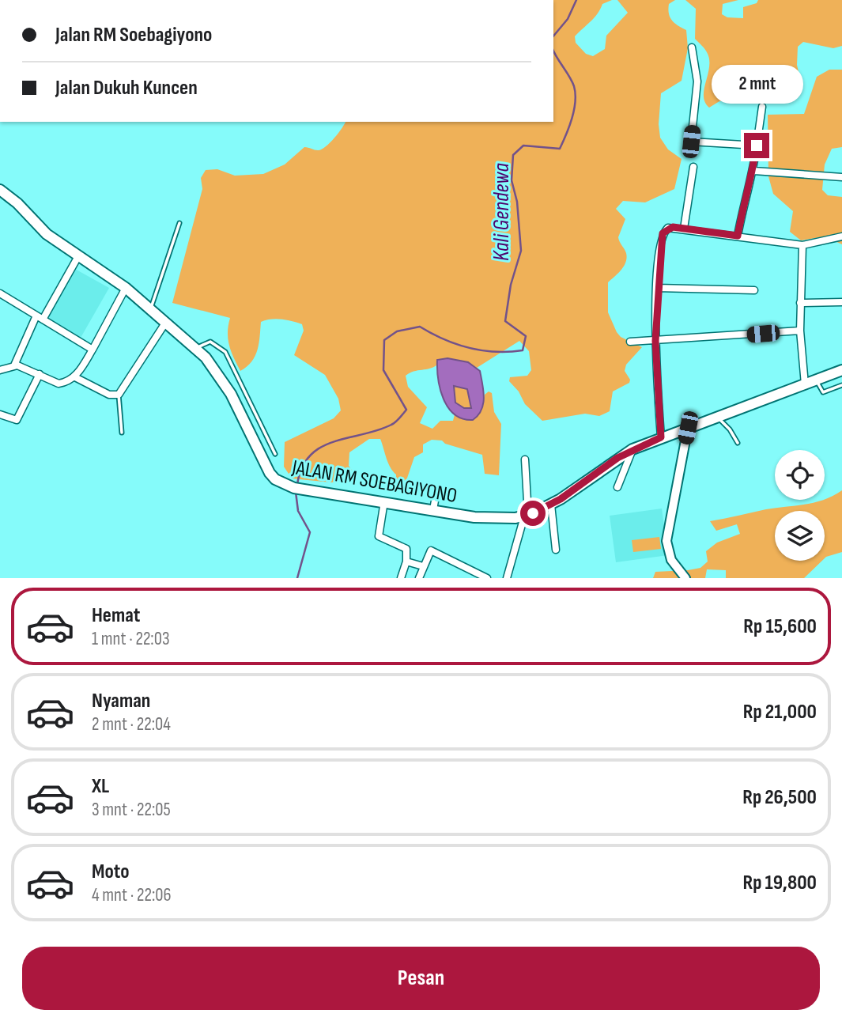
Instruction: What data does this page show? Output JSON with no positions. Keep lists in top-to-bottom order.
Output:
{
  "streets": {
    "main road": ["JALAN RM SOEBAGIYONO"]
  },
  "water": ["Kali Gendewa"],
  "page": {
    "banner": ["Jalan RM Soebagiyono", "Jalan Dukuh Kuncen"],
    "bubble": "2 mnt",
    "list": [
      {
        "name": "Hemat",
        "note": "1 mnt · 22:03",
        "value": "Rp 15,600"
      },
      {
        "name": "Nyaman",
        "note": "2 mnt · 22:04",
        "value": "Rp 21,000"
      },
      {
        "name": "XL",
        "note": "3 mnt · 22:05",
        "value": "Rp 26,500"
      },
      {
        "name": "Moto",
        "note": "4 mnt · 22:06",
        "value": "Rp 19,800"
      }
    ],
    "buttons": "Pesan"
  }
}
